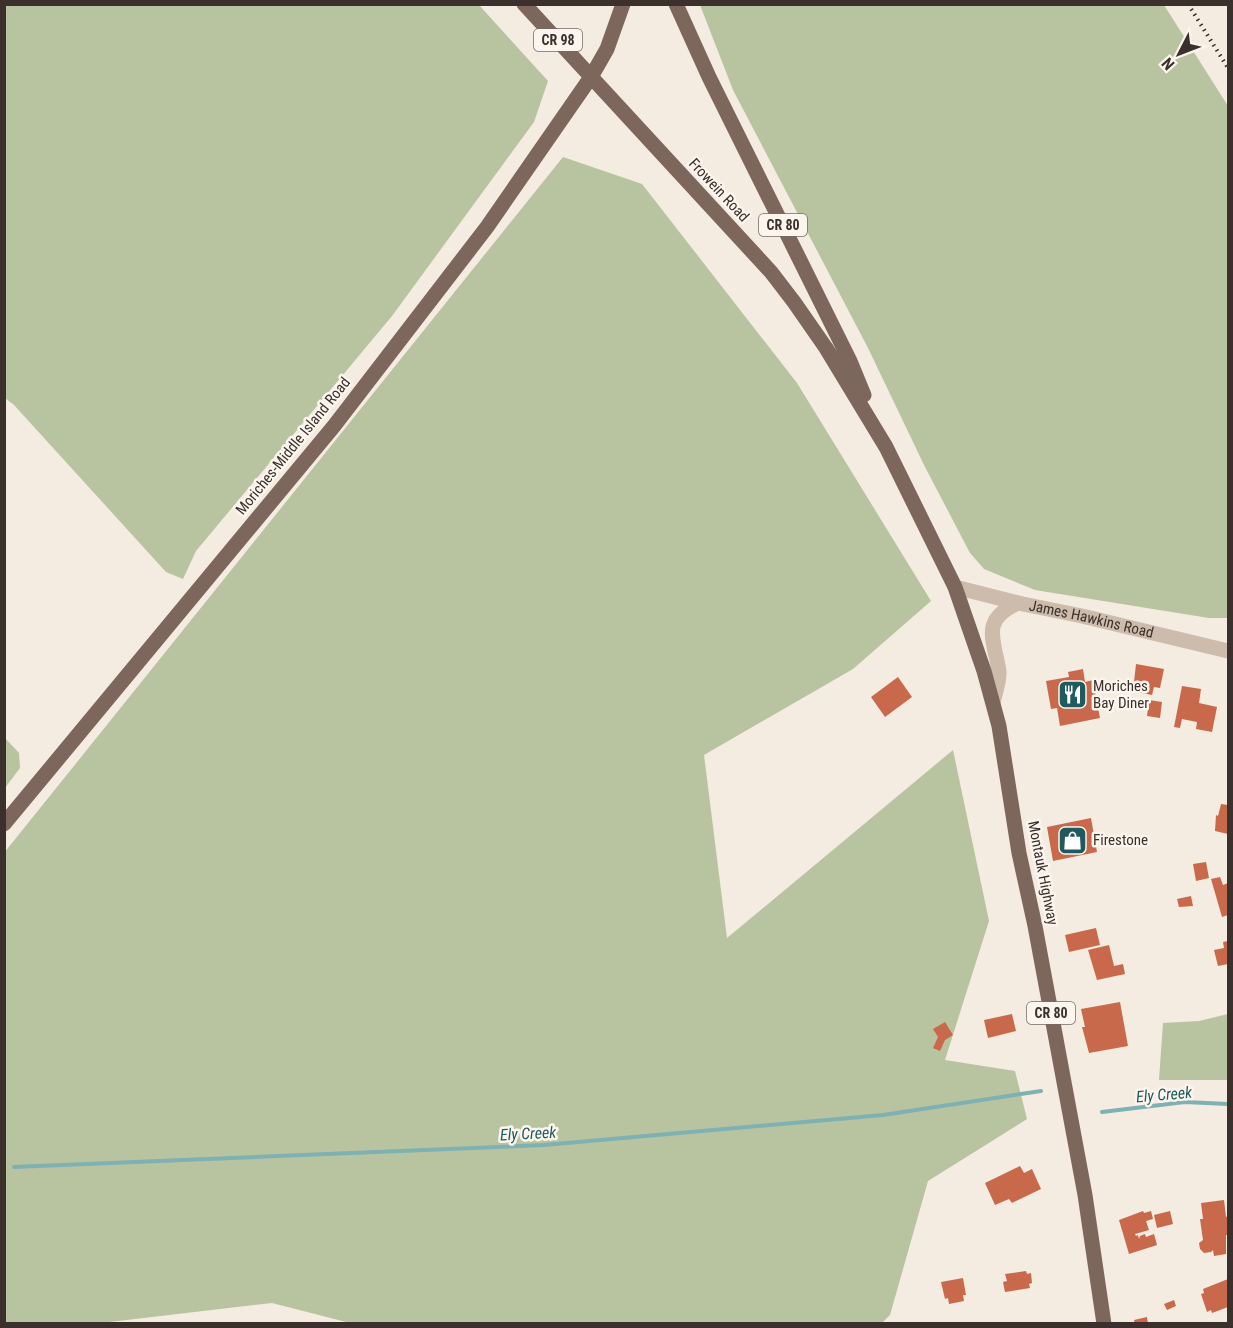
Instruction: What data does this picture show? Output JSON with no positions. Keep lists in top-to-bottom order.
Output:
{
  "streets": {
    "main road": [
      "CR 98",
      "Frowein Road",
      "CR 80",
      "Moriches-Middle Island Road",
      "Montauk Highway"
    ],
    "street": ["James Hawkins Road"]
  },
  "crossings": [
    ["Frowein Road", "CR 80"],
    ["Frowein Road", "Moriches-Middle Island Road"],
    ["Frowein Road", "Montauk Highway"],
    ["CR 80", "Montauk Highway"],
    ["James Hawkins Road", "Montauk Highway"]
  ],
  "water": ["Ely Creek"],
  "places": {
    "restaurant": ["Moriches Bay Diner"],
    "shop": ["Firestone"]
  },
  "north": "bottom left"
}
